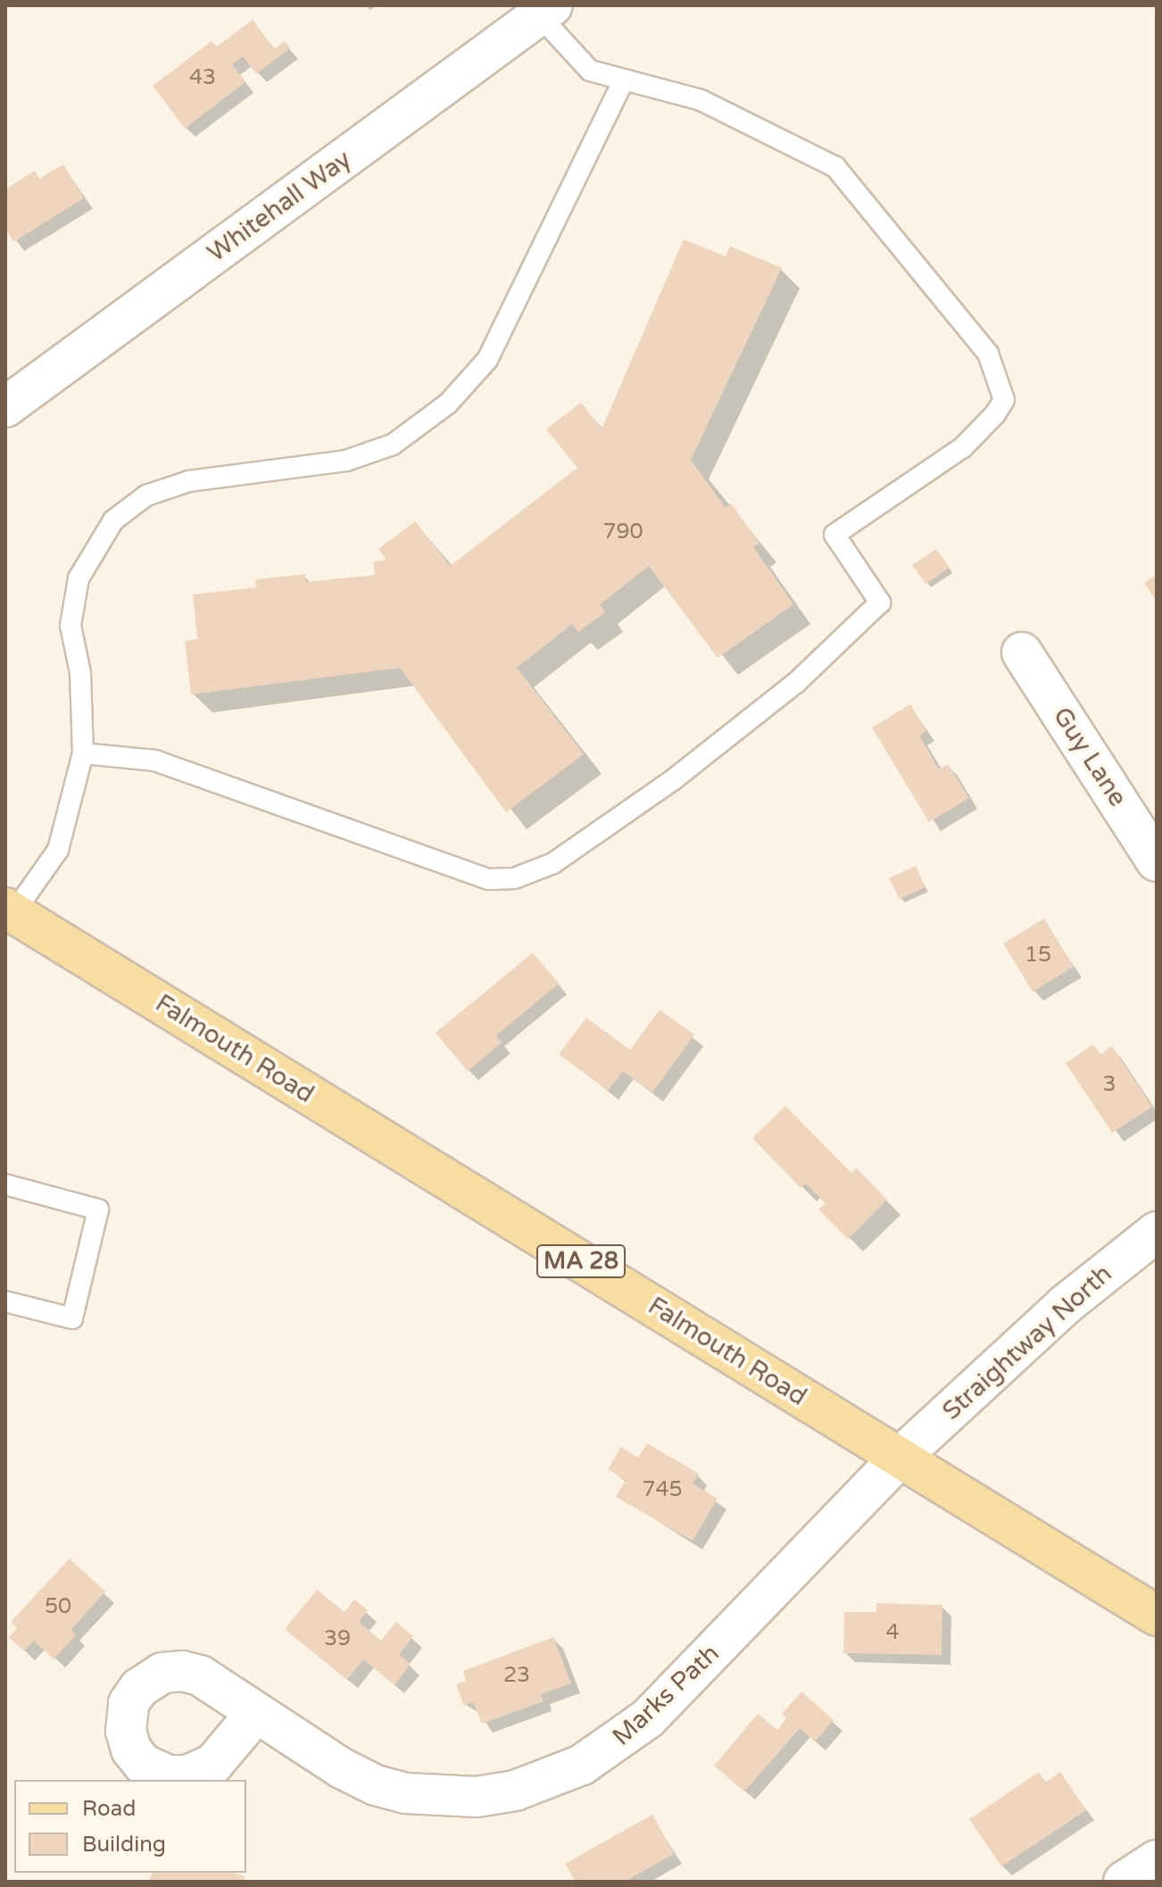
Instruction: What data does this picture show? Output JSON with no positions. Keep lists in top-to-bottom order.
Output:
{
  "streets": {
    "main road": ["Falmouth Road", "MA 28"],
    "street": [
      "Whitehall Way",
      "Guy Lane",
      "Straightway North",
      "Marks Path"
    ]
  },
  "crossings": [
    ["Falmouth Road", "Straightway North"],
    ["Falmouth Road", "Marks Path"],
    ["Straightway North", "Marks Path"]
  ],
  "house_numbers": [
    "43",
    "790",
    "15",
    "3",
    "745",
    "50",
    "4",
    "39",
    "23"
  ],
  "legend": ["Road", "Building"]
}
